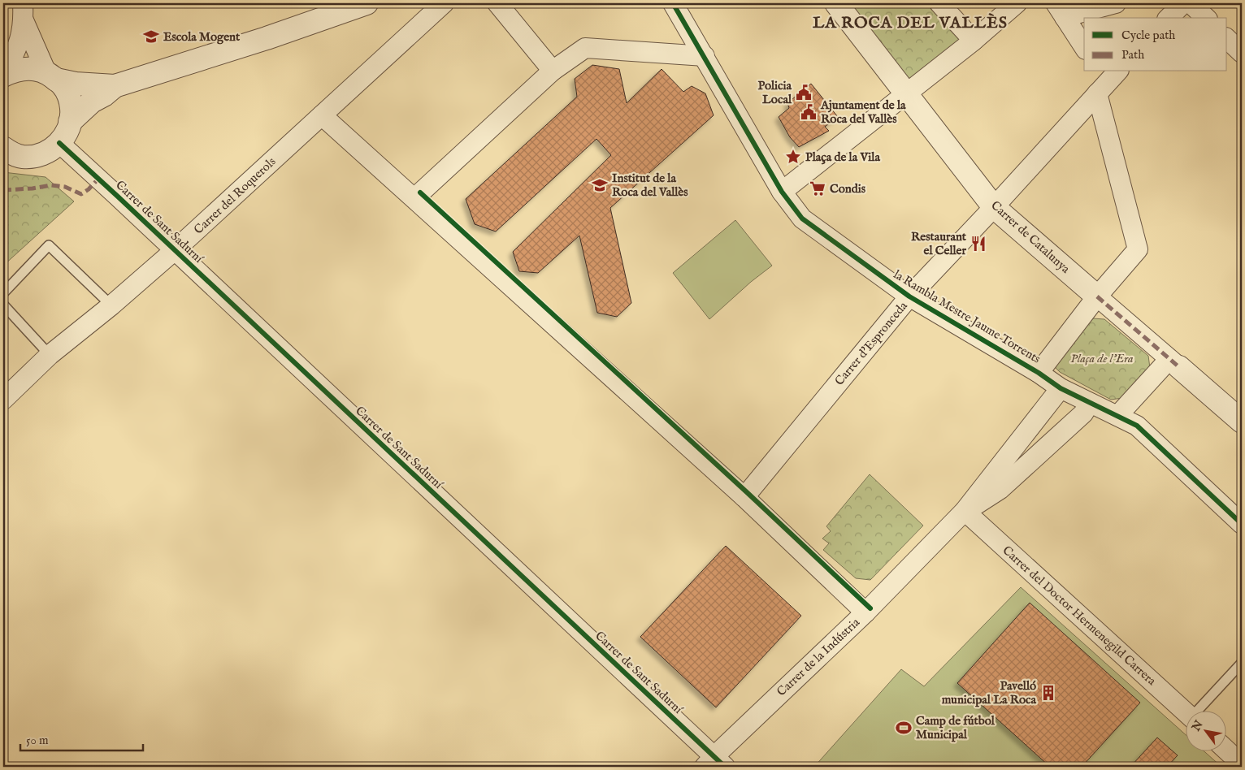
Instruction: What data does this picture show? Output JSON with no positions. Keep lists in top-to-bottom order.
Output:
{
  "streets": {
    "street": [
      "Carrer del Roquerols",
      "Carrer de Sant Sadurní",
      "Carrer de Catalunya",
      "la Rambla Mestre Jaume Torrents",
      "Carrer d'Espronceda",
      "Carrer del Doctor Hermenegild Carrera",
      "Carrer de la Indústria"
    ]
  },
  "crossings": [
    ["Carrer del Roquerols", "Carrer de Sant Sadurní"],
    ["Carrer de Sant Sadurní", "Carrer de la Indústria"],
    ["Carrer de Catalunya", "Carrer d'Espronceda"],
    ["la Rambla Mestre Jaume Torrents", "Carrer d'Espronceda"],
    ["la Rambla Mestre Jaume Torrents", "Carrer de la Indústria"],
    ["Carrer del Doctor Hermenegild Carrera", "Carrer de la Indústria"]
  ],
  "districts": ["LA ROCA DEL VALLÈS"],
  "parks": ["Plaça de l'Era"],
  "places": {
    "school or university": ["Escola Mogent", "Institut de la Roca del Vallès"],
    "public building": ["Policia Local", "Ajuntament de la Roca del Vallès"],
    "place": ["Plaça de la Vila"],
    "supermarket": ["Condis"],
    "restaurant": ["Restaurant el Celler"],
    "building": ["Pavelló municipal La Roca"],
    "sports": ["Camp de fútbol Municipal"]
  },
  "legend": ["Cycle path", "Path"],
  "scale_bar": "50 m",
  "north": "top left"
}
